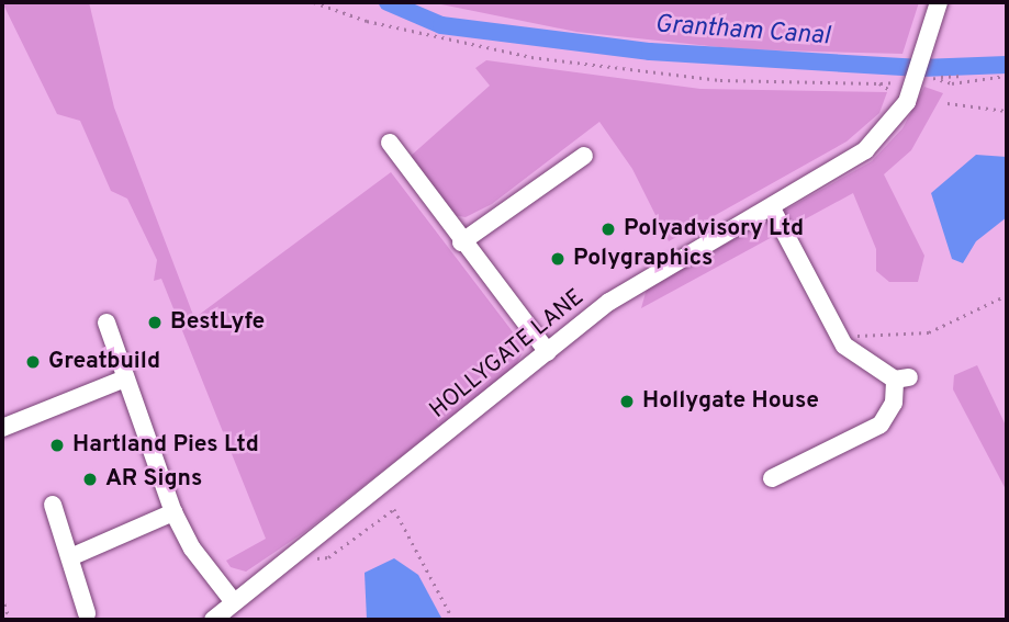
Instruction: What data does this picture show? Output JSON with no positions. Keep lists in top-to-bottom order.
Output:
{
  "streets": {
    "street": ["HOLLYGATE LANE"]
  },
  "water": ["Grantham Canal"],
  "places": [
    "Polyadvisory Ltd",
    "Polygraphics",
    "BestLyfe",
    "Greatbuild",
    "Hollygate House",
    "Hartland Pies Ltd",
    "AR Signs"
  ]
}
